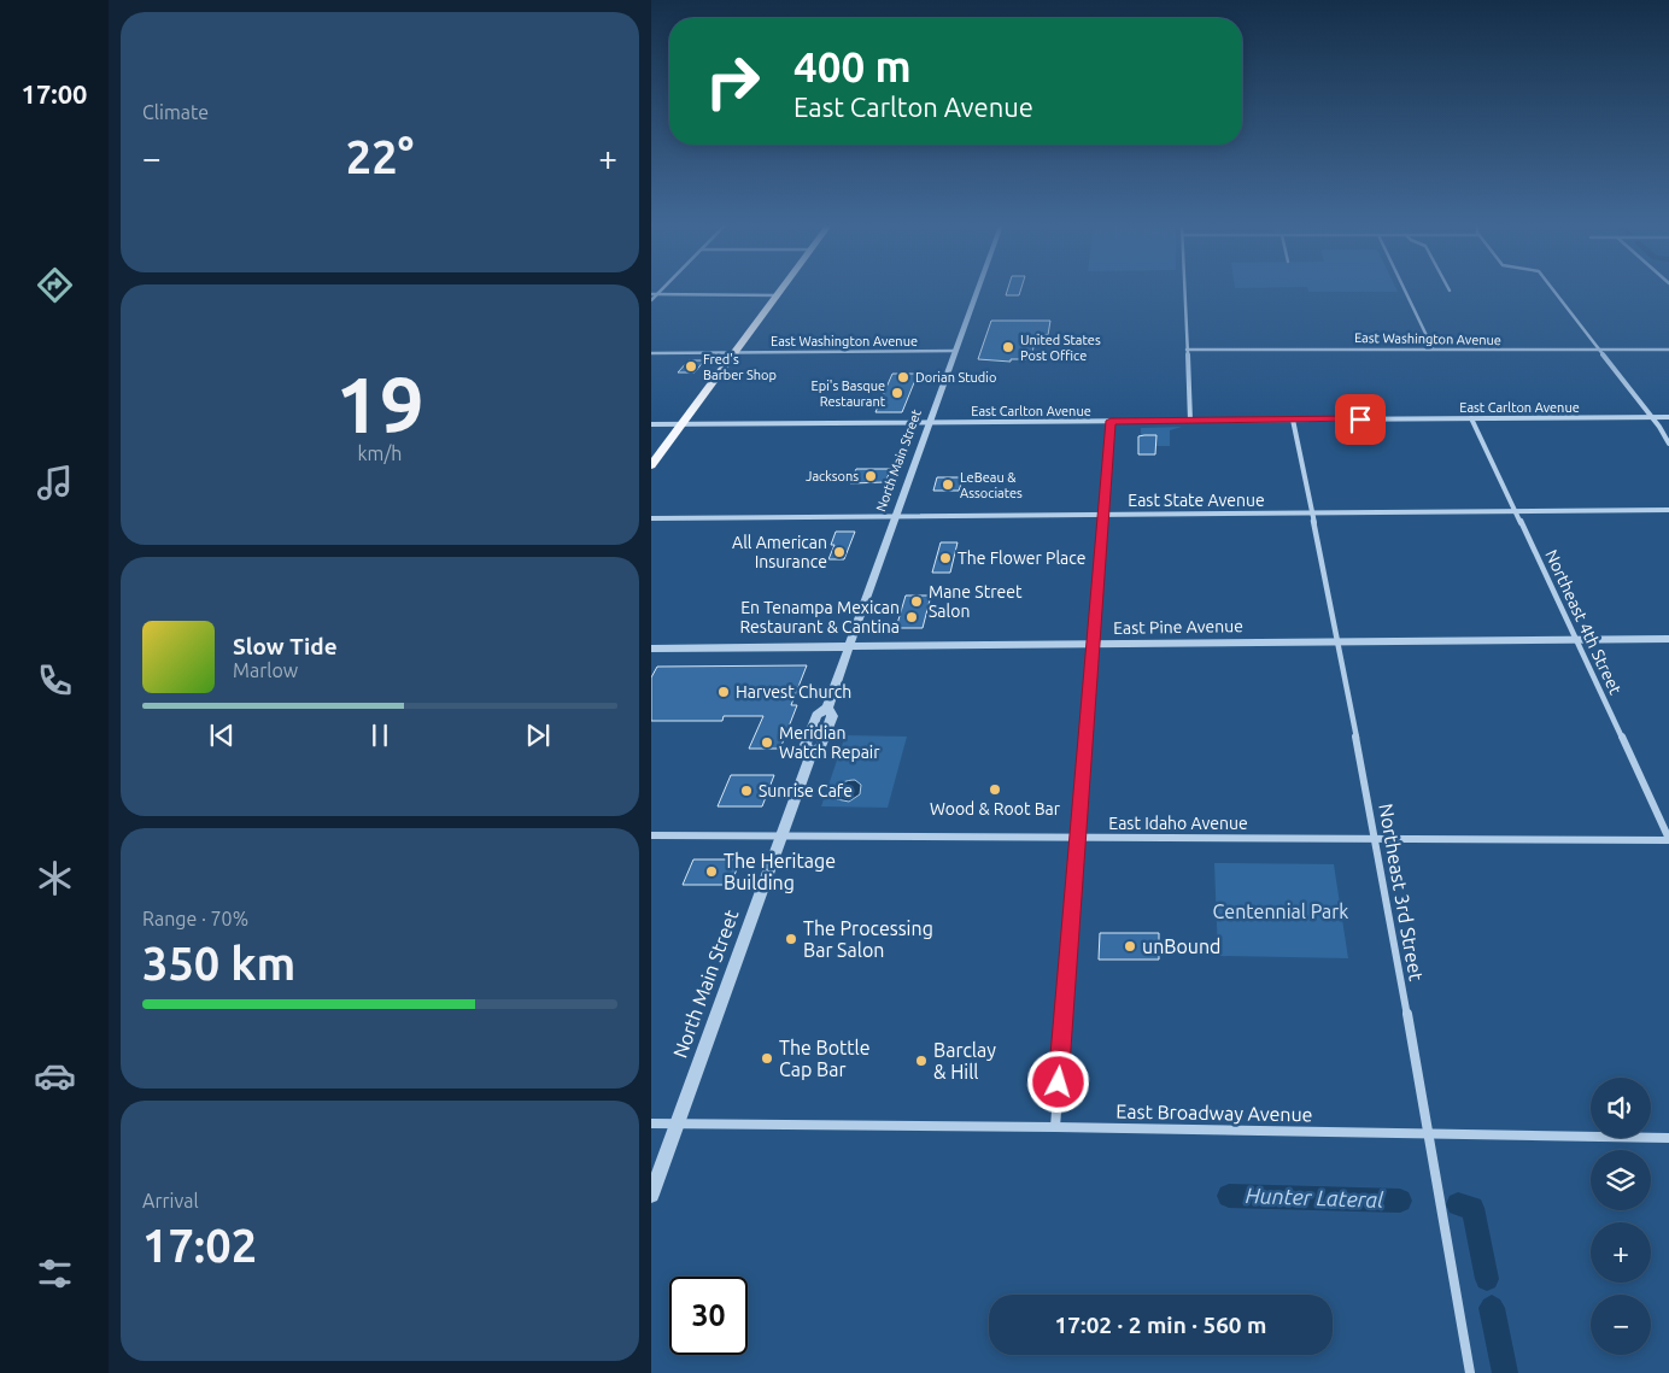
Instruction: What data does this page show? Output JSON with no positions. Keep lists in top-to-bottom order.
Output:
{
  "streets": {
    "street": [
      "East Washington Avenue",
      "East Carlton Avenue",
      "North Main Street",
      "East State Avenue",
      "Northeast 4th Street",
      "East Pine Avenue",
      "East Idaho Avenue",
      "Northeast 3rd Street",
      "East Broadway Avenue"
    ]
  },
  "crossings": [
    ["East Washington Avenue", "North Main Street"],
    ["East Carlton Avenue", "North Main Street"],
    ["East Carlton Avenue", "Northeast 4th Street"],
    ["East Carlton Avenue", "Northeast 3rd Street"],
    ["North Main Street", "East State Avenue"],
    ["North Main Street", "East Pine Avenue"],
    ["North Main Street", "East Idaho Avenue"],
    ["North Main Street", "East Broadway Avenue"],
    ["East State Avenue", "Northeast 4th Street"],
    ["East State Avenue", "Northeast 3rd Street"],
    ["Northeast 4th Street", "East Pine Avenue"],
    ["Northeast 4th Street", "East Idaho Avenue"],
    ["East Pine Avenue", "Northeast 3rd Street"],
    ["East Idaho Avenue", "Northeast 3rd Street"],
    ["Northeast 3rd Street", "East Broadway Avenue"]
  ],
  "water": ["Hunter Lateral"],
  "parks": ["Centennial Park"],
  "places": [
    "United States Post Office",
    "Fred's Barber Shop",
    "Dorian Studio",
    "Epi's Basque Restaurant",
    "Jacksons",
    "LeBeau & Associates",
    "All American Insurance",
    "The Flower Place",
    "Mane Street Salon",
    "En Tenampa Mexican Restaurant & Cantina",
    "Harvest Church",
    "Meridian Watch Repair",
    "Wood & Root Bar",
    "Sunrise Cafe",
    "The Heritage Building",
    "The Processing Bar Salon",
    "unBound",
    "The Bottle Cap Bar",
    "Barclay & Hill"
  ],
  "page": {
    "tabs": "17:00",
    "tile": [
      "Climate",
      ["19", "km/h"],
      ["Range · 70%", "350 km"],
      ["Arrival", "17:02"]
    ],
    "turn": ["400 m", "East Carlton Avenue"],
    "heat": ["−", "22°", "+"],
    "song": ["Slow Tide", "Marlow"],
    "map_buttons": ["+", "−"],
    "limit": "30",
    "trip": "17:02 · 2 min · 560 m"
  }
}
